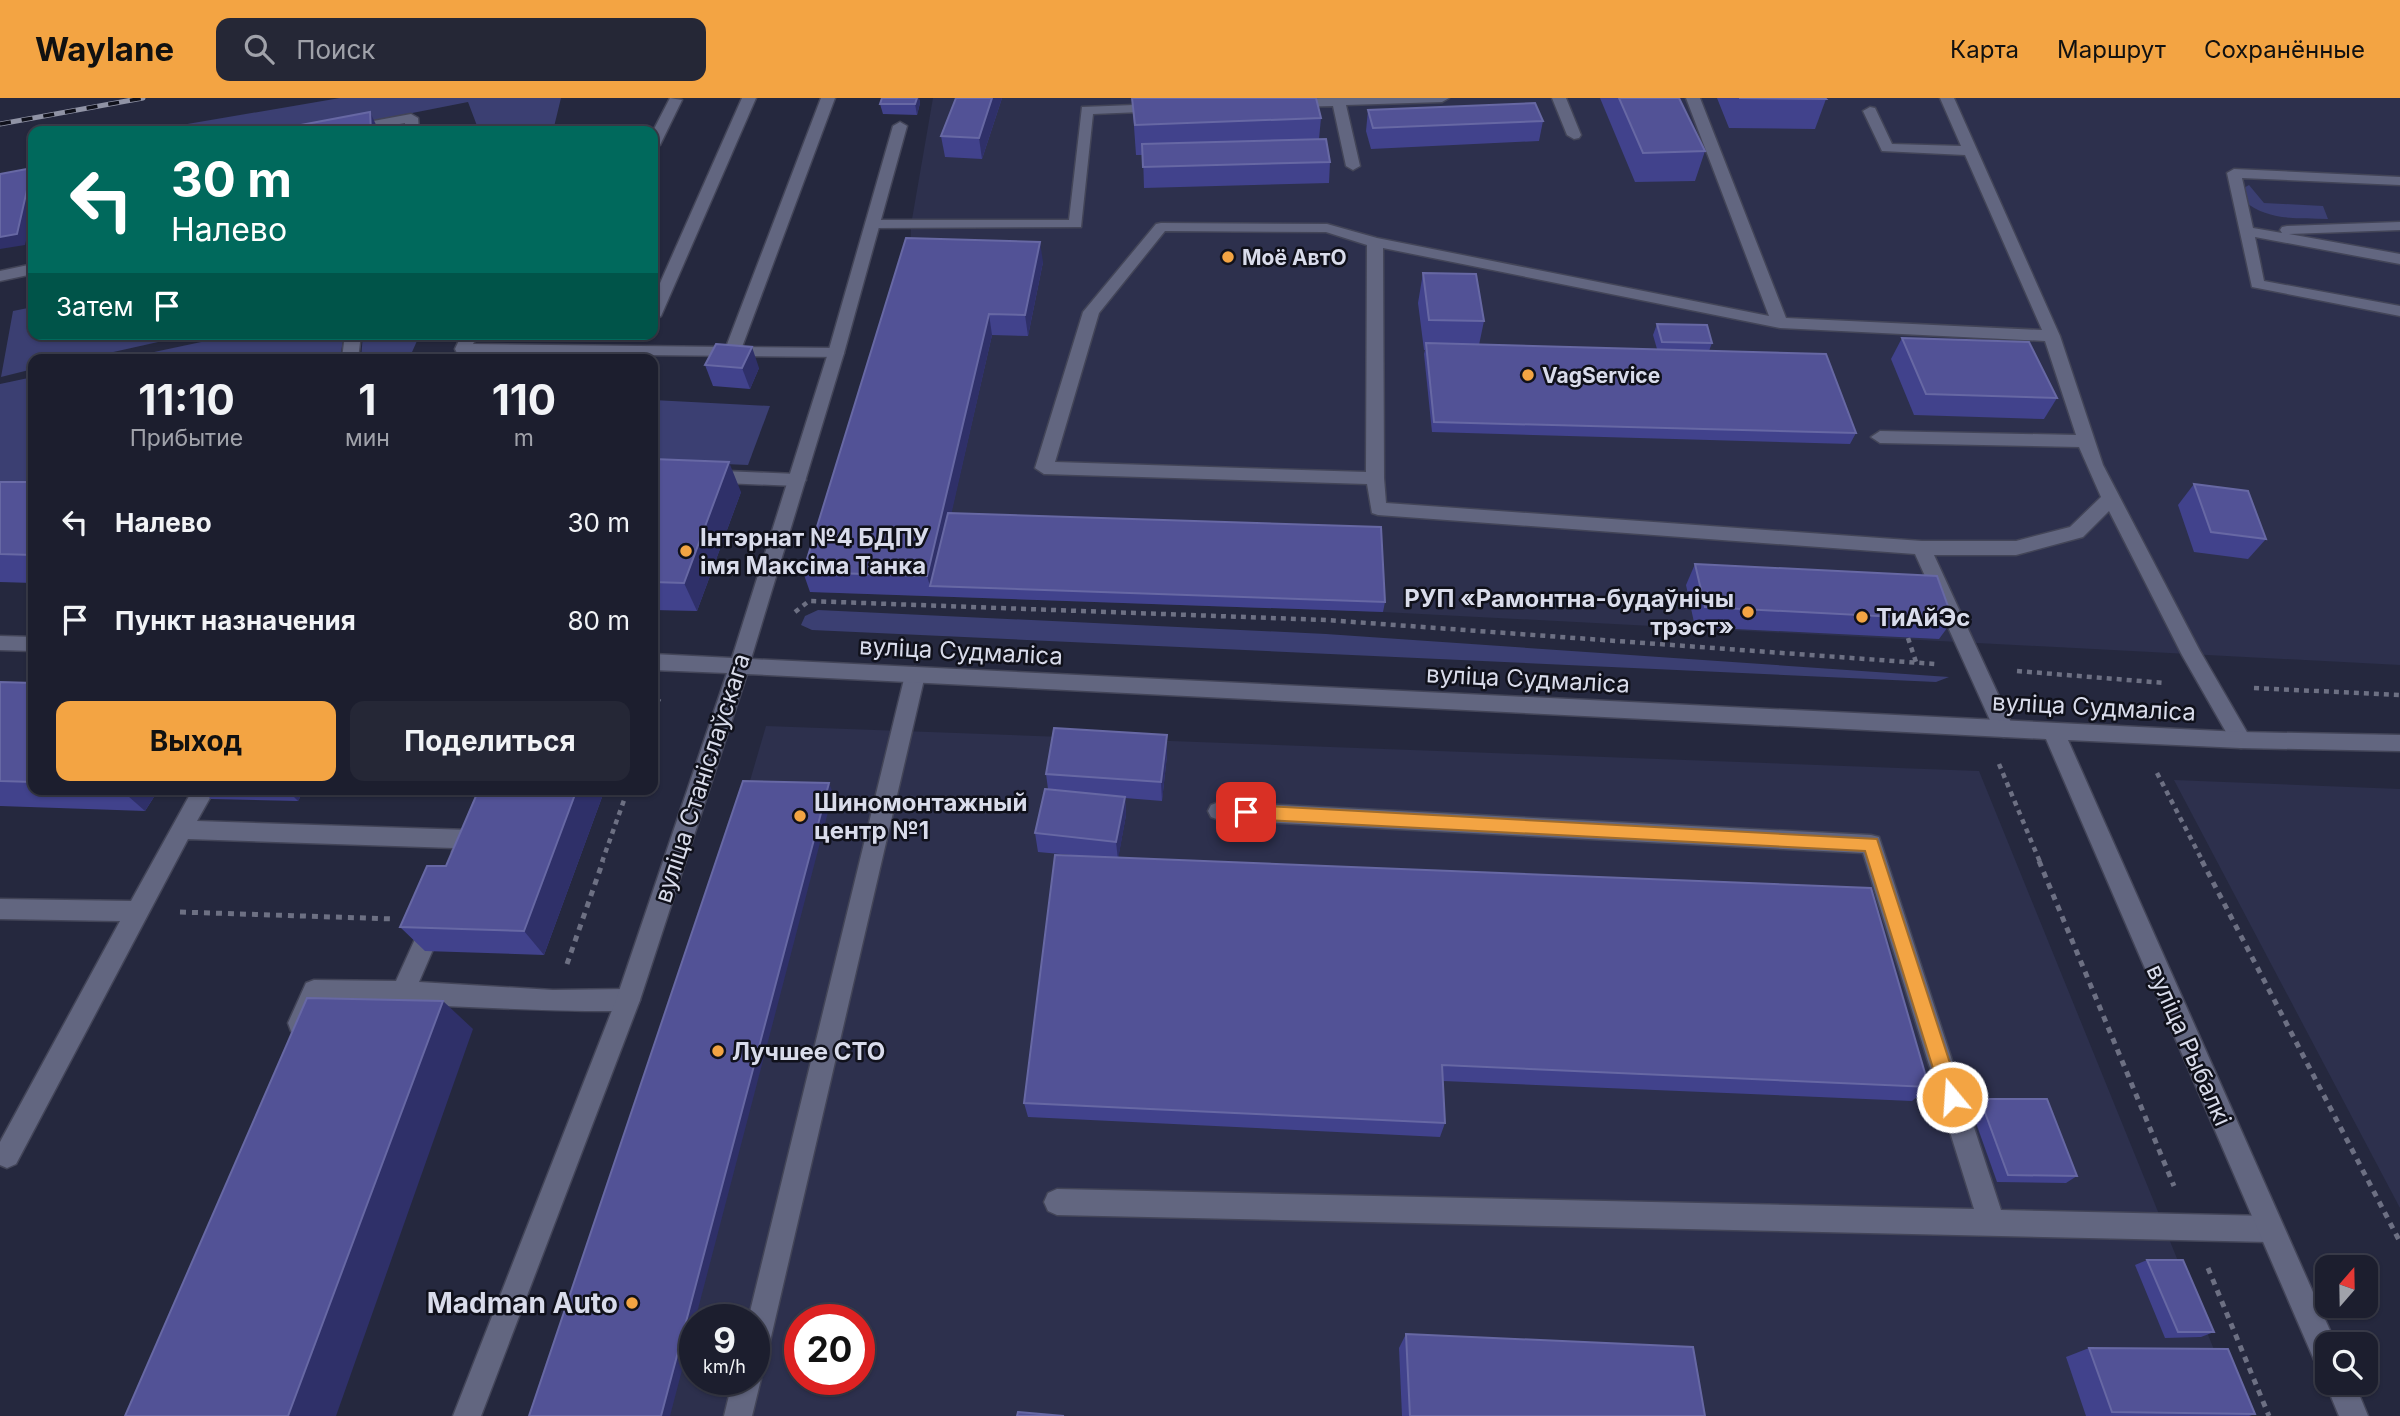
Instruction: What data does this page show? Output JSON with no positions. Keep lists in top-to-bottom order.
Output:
{
  "streets": {
    "street": ["вуліца Судмаліса", "вуліца Станіслаўскага", "вуліца Рыбалкі"]
  },
  "crossings": [
    ["вуліца Судмаліса", "вуліца Станіслаўскага"],
    ["вуліца Судмаліса", "вуліца Рыбалкі"]
  ],
  "places": [
    "Моё АвтО",
    "VagService",
    "Інтэрнат №4 БДПУ імя Максіма Танка",
    "РУП «Рамонтна-будаўнічы трэст»",
    "ТиАйЭс",
    "Шиномонтажный центр №1",
    "Лучшее СТО",
    "Madman Auto"
  ],
  "north": "top",
  "page": {
    "header": "Waylane",
    "search": "Поиск",
    "nav": ["Карта", "Маршрут", "Сохранённые"],
    "turn": ["30 m", "Налево"],
    "then": "Затем",
    "eta": [
      "11:10",
      "Прибытие",
      "1",
      "мин",
      "110",
      "m"
    ],
    "list": [
      {
        "name": "Налево",
        "value": "30 m"
      },
      {
        "name": "Пункт назначения",
        "value": "80 m"
      }
    ],
    "buttons": ["Выход", "Поделиться"],
    "speed": "9 km/h",
    "limit": "20"
  }
}
